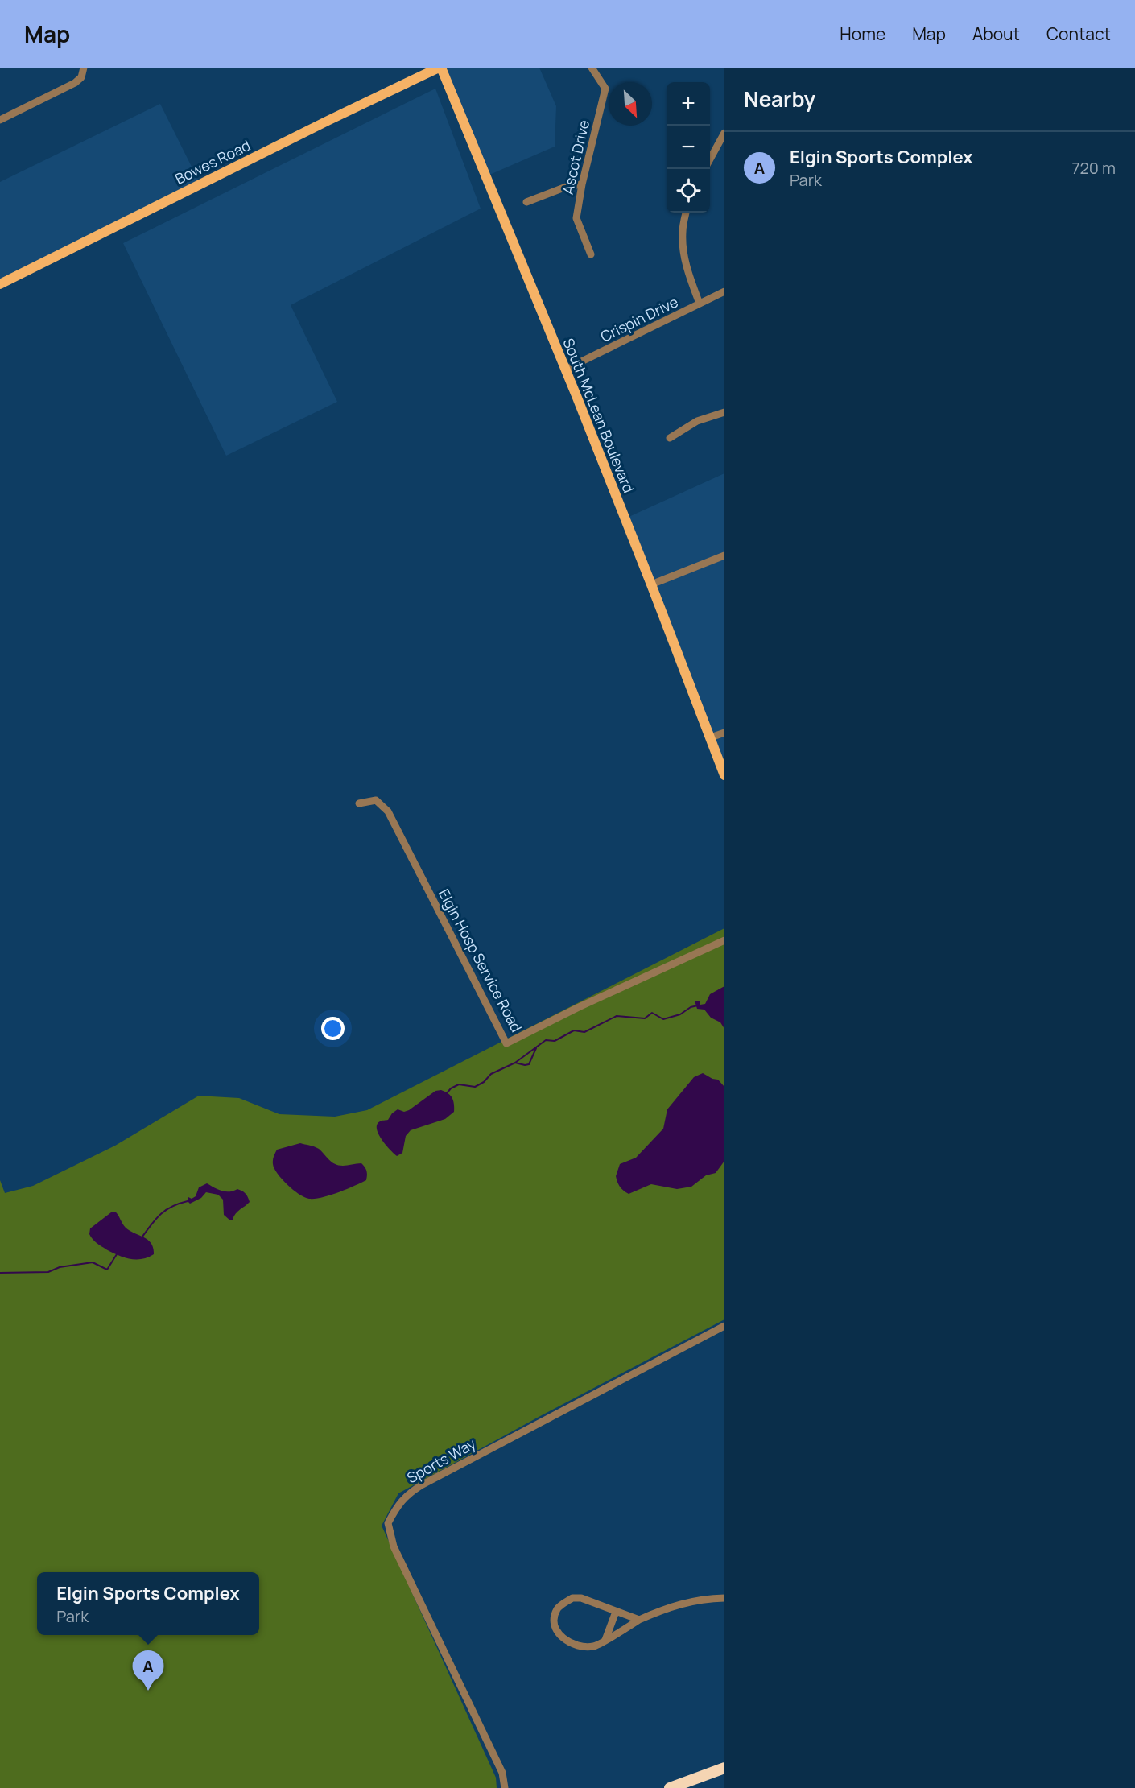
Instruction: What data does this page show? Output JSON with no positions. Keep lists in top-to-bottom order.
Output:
{
  "streets": {
    "main road": ["Bowes Road", "South McLean Boulevard"],
    "street": [
      "Ascot Drive",
      "Crispin Drive",
      "Elgin Hosp Service Road",
      "Sports Way"
    ]
  },
  "crossings": [
    ["Bowes Road", "South McLean Boulevard"],
    ["Crispin Drive", "South McLean Boulevard"]
  ],
  "north": "bottom right",
  "page": {
    "header": "Map",
    "nav": [
      "Home",
      "Map",
      "About",
      "Contact"
    ],
    "heading": "Nearby",
    "map_buttons": ["+", "−"],
    "list": [
      {
        "mark": "A",
        "name": "Elgin Sports Complex",
        "note": "Park",
        "value": "720 m"
      }
    ],
    "popup": ["Elgin Sports Complex", "Park"],
    "pins": "A"
  }
}
